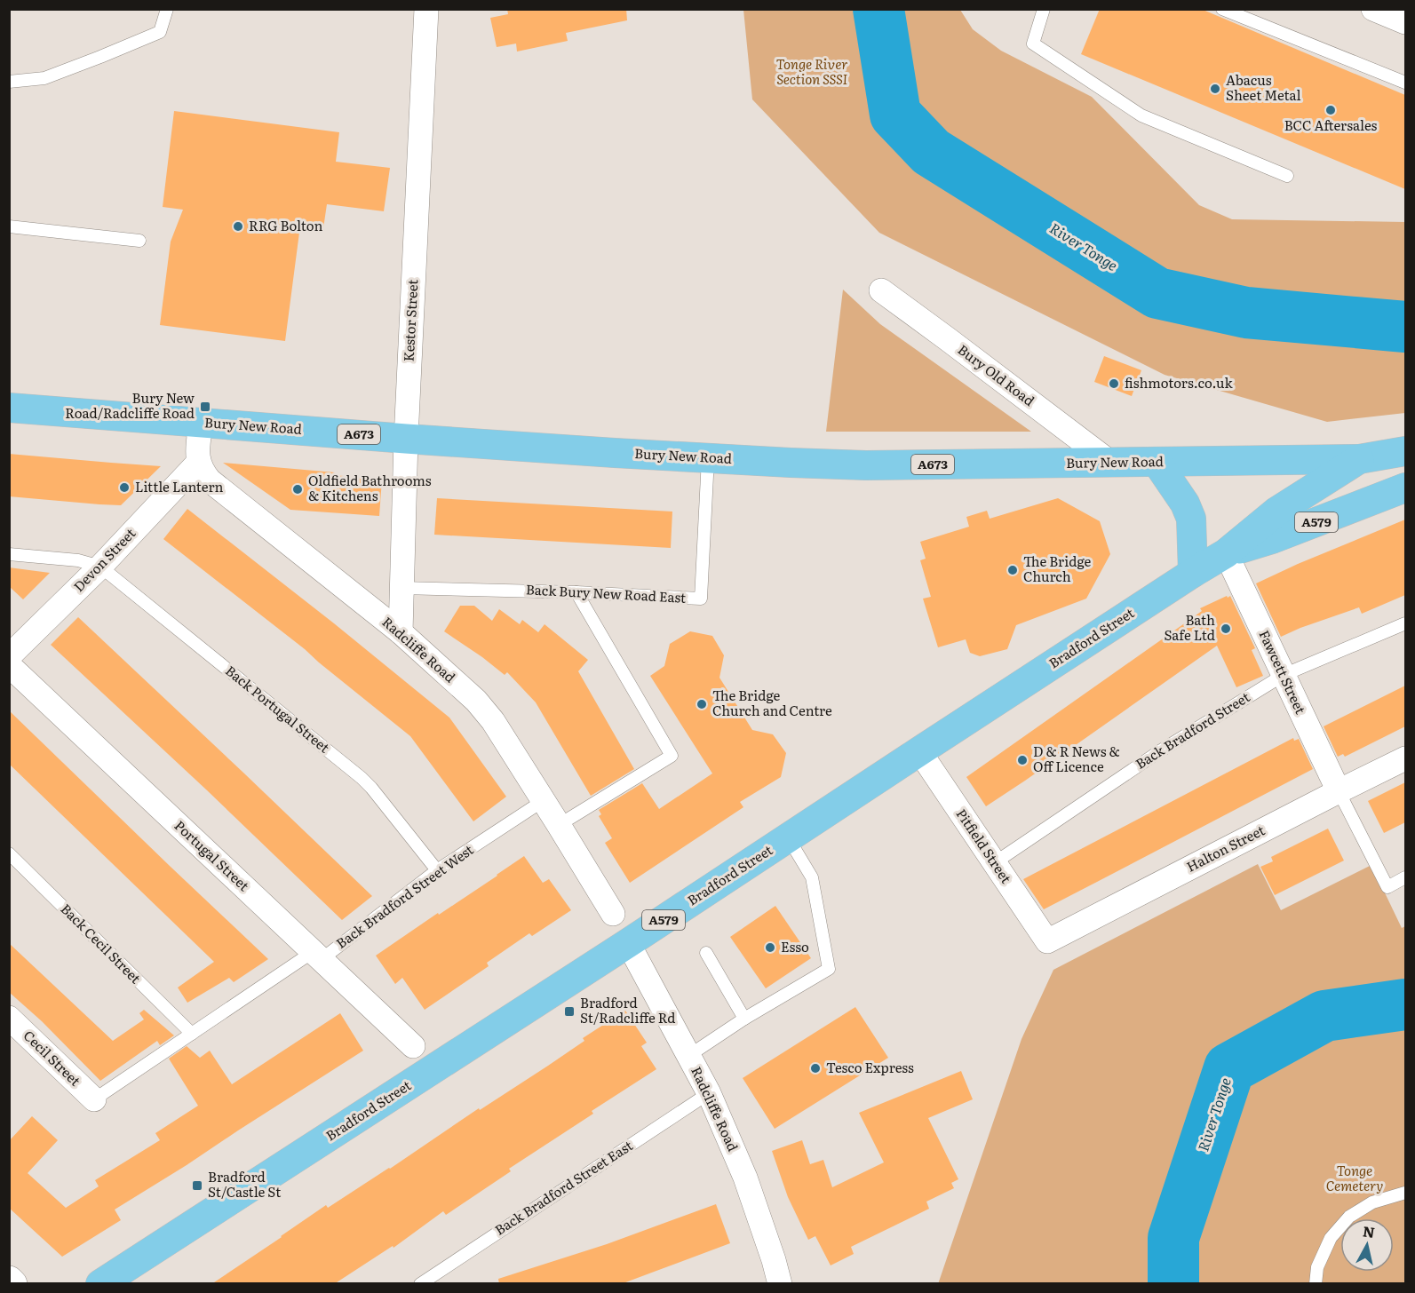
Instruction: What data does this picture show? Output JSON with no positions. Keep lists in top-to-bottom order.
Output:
{
  "streets": {
    "main road": [
      "Bury New Road",
      "A673",
      "A579",
      "Bradford Street"
    ],
    "street": [
      "Kestor Street",
      "Bury Old Road",
      "Devon Street",
      "Radcliffe Road",
      "Fawcett Street",
      "Pitfield Street",
      "Halton Street",
      "Portugal Street",
      "Cecil Street"
    ],
    "lane": [
      "Back Bury New Road East",
      "Back Portugal Street",
      "Back Bradford Street",
      "Back Bradford Street West",
      "Back Cecil Street",
      "Back Bradford Street East"
    ]
  },
  "crossings": [
    ["Kestor Street", "Bury New Road"],
    ["Kestor Street", "Back Bury New Road East"],
    ["Kestor Street", "Radcliffe Road"],
    ["Bury Old Road", "Bury New Road"],
    ["Bury New Road", "A579"],
    ["Bury New Road", "Back Bury New Road East"],
    ["Bury New Road", "Bradford Street"],
    ["A579", "Bradford Street"],
    ["Devon Street", "Radcliffe Road"],
    ["Devon Street", "Back Portugal Street"],
    ["Bradford Street", "Radcliffe Road"],
    ["Bradford Street", "Fawcett Street"],
    ["Bradford Street", "Pitfield Street"],
    ["Radcliffe Road", "Back Bradford Street West"],
    ["Radcliffe Road", "Back Bradford Street East"],
    ["Fawcett Street", "Back Bradford Street"],
    ["Fawcett Street", "Halton Street"],
    ["Back Portugal Street", "Back Bradford Street West"],
    ["Back Bradford Street", "Pitfield Street"],
    ["Pitfield Street", "Halton Street"],
    ["Portugal Street", "Back Bradford Street West"],
    ["Back Bradford Street West", "Back Cecil Street"],
    ["Back Bradford Street West", "Cecil Street"]
  ],
  "water": ["River Tonge"],
  "parks": ["Tonge River Section SSSI", "Tonge Cemetery"],
  "places": {
    "other": [
      "Abacus Sheet Metal",
      "BCC Aftersales",
      "RRG Bolton",
      "fishmotors.co.uk",
      "Little Lantern",
      "Oldfield Bathrooms & Kitchens",
      "The Bridge Church",
      "Bath Safe Ltd",
      "The Bridge Church and Centre",
      "D & R News & Off Licence",
      "Esso",
      "Tesco Express"
    ],
    "transit": ["Bury New Road/Radcliffe Road", "Bradford St/Radcliffe Rd", "Bradford St/Castle St"]
  },
  "north": "top"
}
